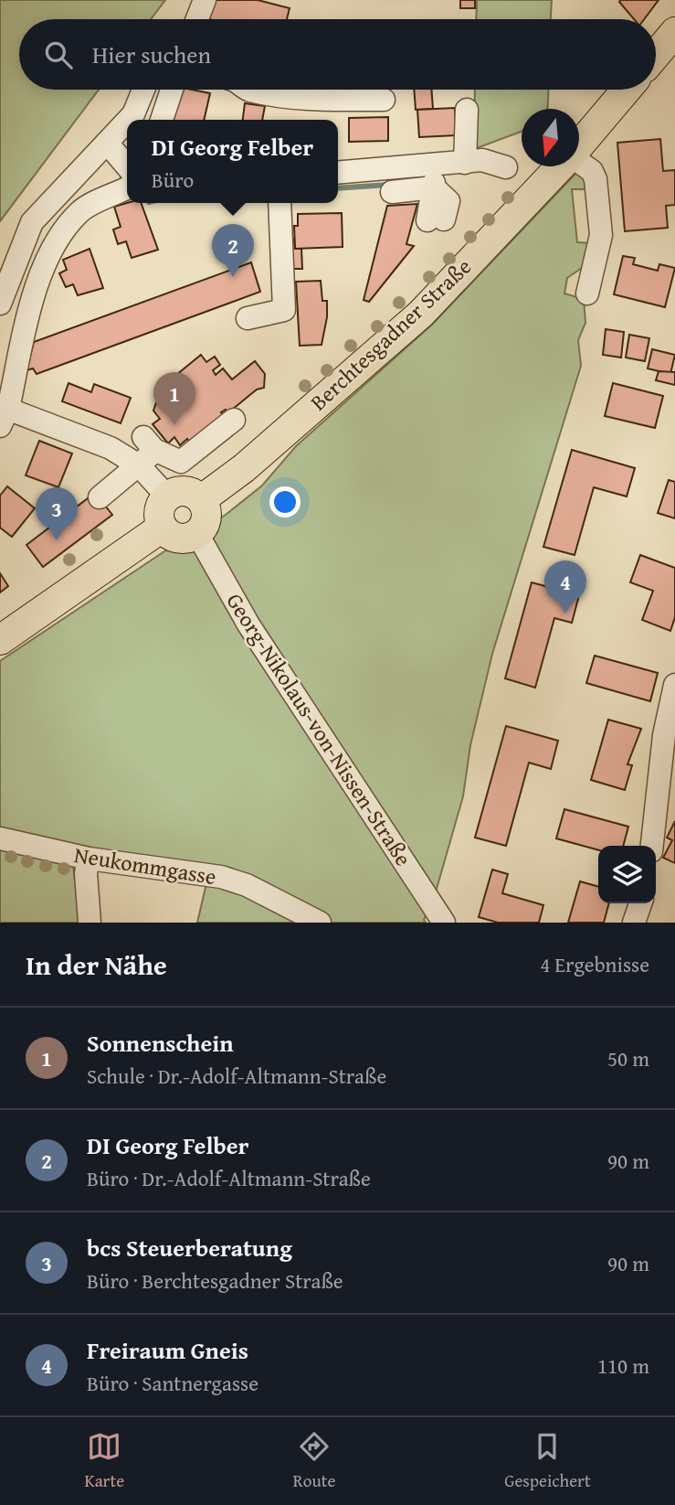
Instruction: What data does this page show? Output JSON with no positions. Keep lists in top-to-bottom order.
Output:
{
  "streets": {
    "main road": ["Berchtesgadner Straße"],
    "street": ["Georg-Nikolaus-von-Nissen-Straße", "Neukommgasse"]
  },
  "crossings": [
    ["Berchtesgadner Straße", "Georg-Nikolaus-von-Nissen-Straße"]
  ],
  "north": "bottom",
  "page": {
    "search": "Hier suchen",
    "popup": ["DI Georg Felber", "Büro"],
    "pins": [
      "2",
      "1",
      "3",
      "4"
    ],
    "heading": ["In der Nähe", "4 Ergebnisse"],
    "list": [
      {
        "mark": "1",
        "name": "Sonnenschein",
        "note": "Schule · Dr.-Adolf-Altmann-Straße",
        "value": "50 m"
      },
      {
        "mark": "2",
        "name": "DI Georg Felber",
        "note": "Büro · Dr.-Adolf-Altmann-Straße",
        "value": "90 m"
      },
      {
        "mark": "3",
        "name": "bcs Steuerberatung",
        "note": "Büro · Berchtesgadner Straße",
        "value": "90 m"
      },
      {
        "mark": "4",
        "name": "Freiraum Gneis",
        "note": "Büro · Santnergasse",
        "value": "110 m"
      }
    ],
    "nav": ["Karte", "Route", "Gespeichert"]
  }
}
